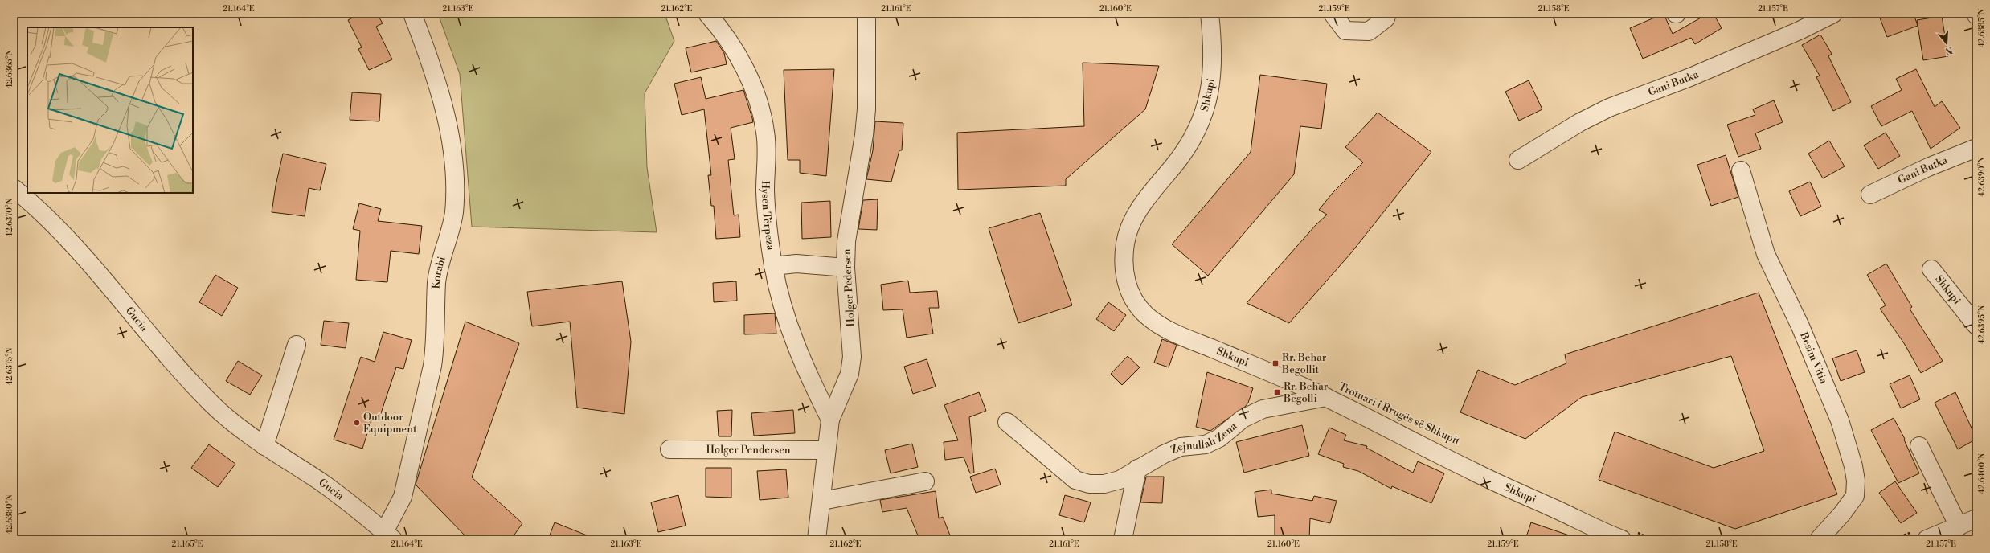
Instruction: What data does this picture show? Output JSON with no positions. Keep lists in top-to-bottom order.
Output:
{
  "streets": {
    "street": [
      "Gani Butka",
      "Shkupi",
      "Hysen Tërpeza",
      "Korabi",
      "Holger Pedersen",
      "Gucia",
      "Besim Vitia",
      "Zejnullah Zena",
      "Holger Pendersen"
    ]
  },
  "crossings": [
    ["Shkupi", "Zejnullah Zena"],
    ["Hysen Tërpeza", "Holger Pedersen"],
    ["Korabi", "Gucia"],
    ["Holger Pedersen", "Holger Pendersen"]
  ],
  "places": {
    "transit": ["Rr. Behar Begollit", "Rr. Behar Begolli"],
    "other": ["Outdoor Equipment"]
  },
  "north": "bottom",
  "coordinates": [
    "21.164°E",
    "21.163°E",
    "21.162°E",
    "21.161°E",
    "21.160°E",
    "21.159°E",
    "21.158°E",
    "21.157°E",
    "42.6385°N",
    "42.6365°N",
    "42.6390°N",
    "42.6370°N",
    "42.6395°N",
    "42.6375°N",
    "42.6400°N",
    "42.6380°N",
    "21.165°E"
  ]
}
